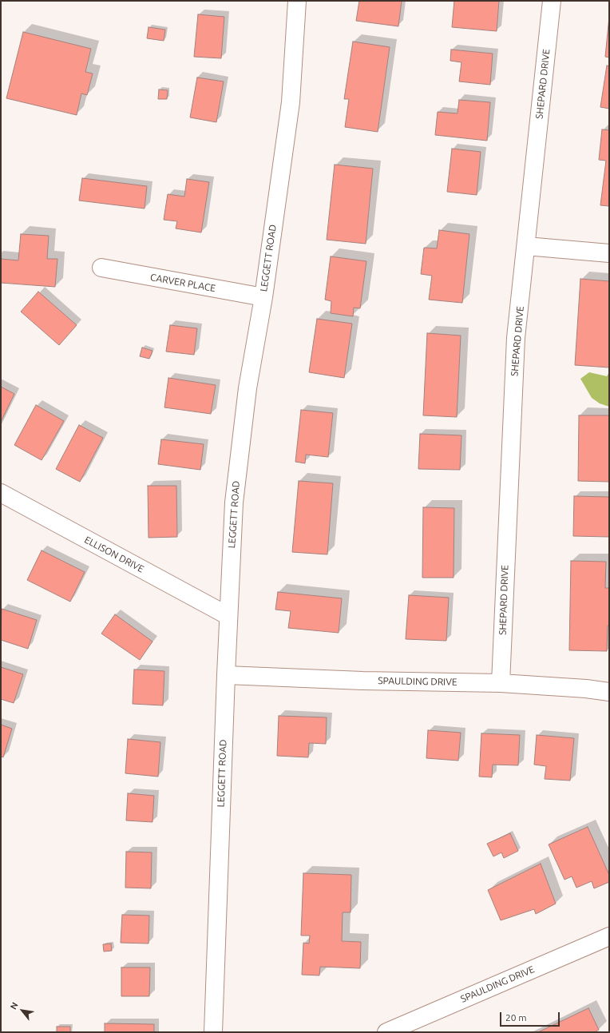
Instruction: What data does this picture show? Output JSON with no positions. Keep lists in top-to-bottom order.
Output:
{
  "streets": {
    "street": [
      "SHEPARD DRIVE",
      "LEGGETT ROAD",
      "CARVER PLACE",
      "ELLISON DRIVE",
      "SPAULDING DRIVE"
    ]
  },
  "crossings": [
    ["SHEPARD DRIVE", "SPAULDING DRIVE"],
    ["LEGGETT ROAD", "CARVER PLACE"],
    ["LEGGETT ROAD", "ELLISON DRIVE"],
    ["LEGGETT ROAD", "SPAULDING DRIVE"]
  ],
  "scale_bar": "20 m",
  "north": "top left"
}
